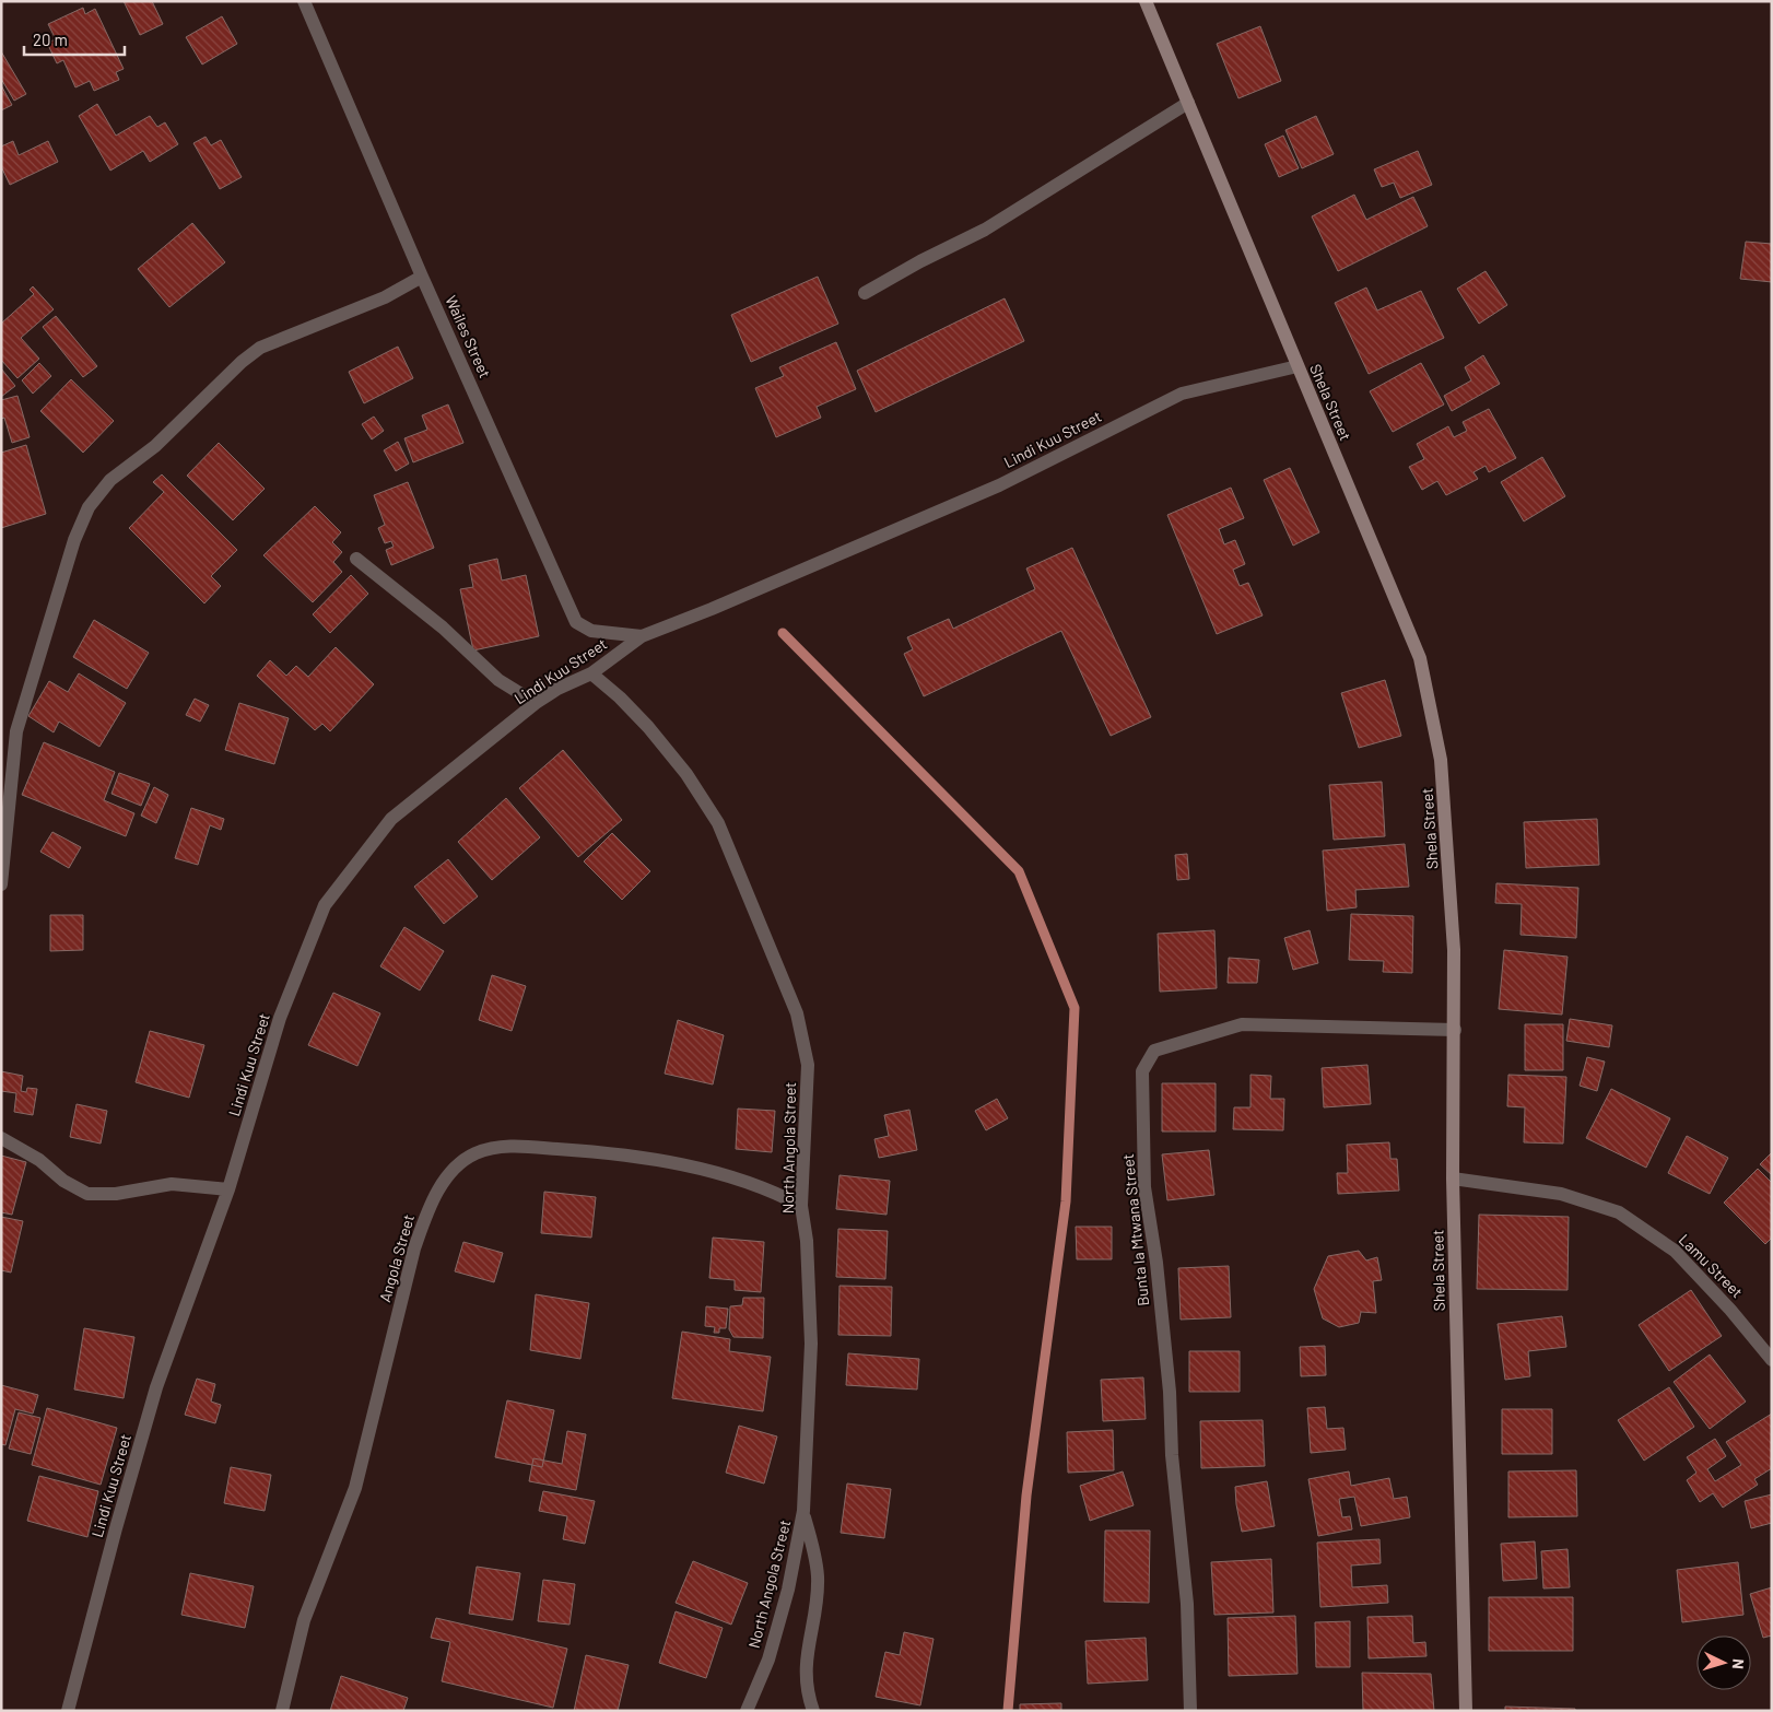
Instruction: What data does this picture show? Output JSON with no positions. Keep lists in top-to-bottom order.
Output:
{
  "streets": {
    "main road": ["Shela Street"],
    "street": [
      "Wailes Street",
      "Lindi Kuu Street",
      "North Angola Street",
      "Bunta la Mtwana Street",
      "Angola Street",
      "Lamu Street"
    ]
  },
  "crossings": [
    ["Wailes Street", "Lindi Kuu Street"],
    ["Shela Street", "Lindi Kuu Street"],
    ["Shela Street", "Bunta la Mtwana Street"],
    ["Shela Street", "Lamu Street"],
    ["Lindi Kuu Street", "North Angola Street"],
    ["North Angola Street", "Angola Street"]
  ],
  "scale_bar": "20 m",
  "north": "right"
}
